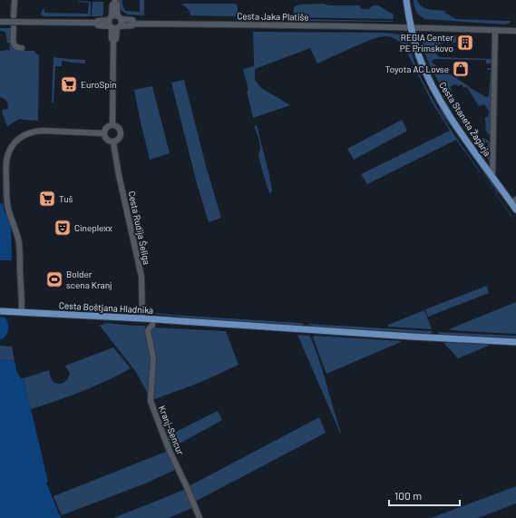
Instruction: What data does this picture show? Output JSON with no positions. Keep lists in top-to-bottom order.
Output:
{
  "streets": {
    "main road": ["Cesta Staneta Žagarja", "Cesta Boštjana Hladnika"],
    "street": ["Cesta Jaka Platiše", "Cesta Rudija Šeliga", "Kranj-Sencur"]
  },
  "crossings": [
    ["Cesta Jaka Platiše", "Cesta Staneta Žagarja"],
    ["Cesta Rudija Šeliga", "Cesta Boštjana Hladnika"]
  ],
  "places": {
    "building": ["REGIA Center PE Primskovo"],
    "shop": ["Toyota AC Lovse"],
    "supermarket": ["EuroSpin", "Tuš"],
    "theatre": ["Cineplexx"],
    "sports": ["Bolder scena Kranj"]
  },
  "scale_bar": "100 m"
}
